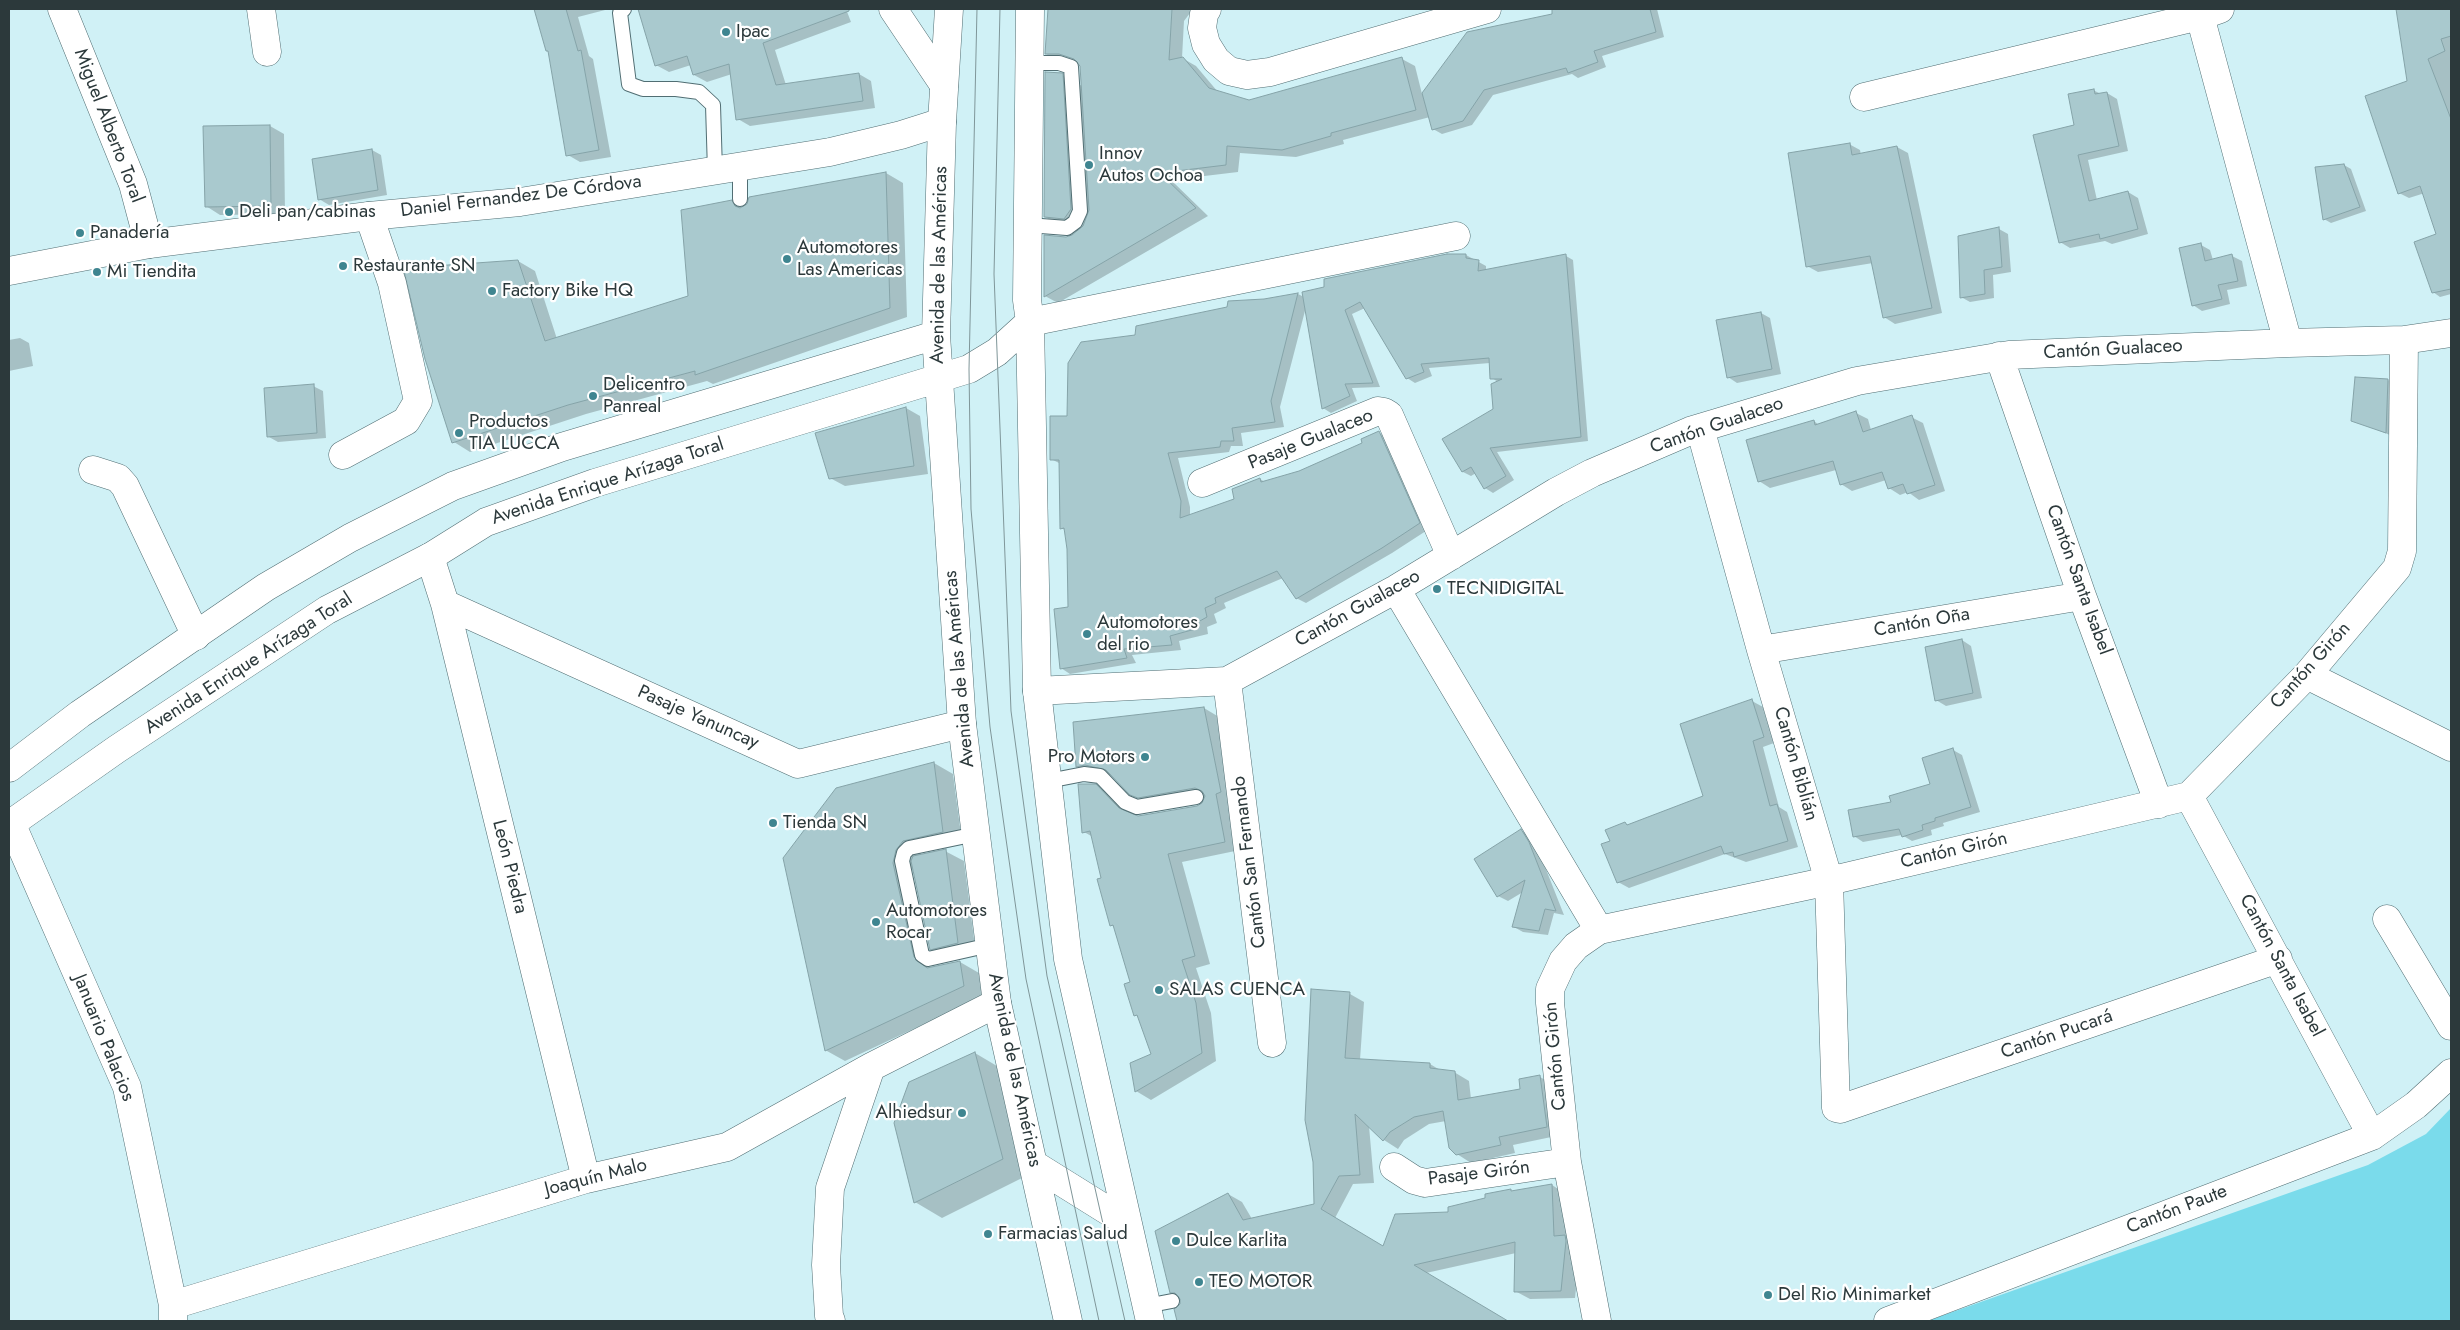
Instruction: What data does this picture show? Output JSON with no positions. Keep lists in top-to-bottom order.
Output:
{
  "streets": {
    "street": [
      "Miguel Alberto Toral",
      "Daniel Fernandez De Córdova",
      "Avenida de las Américas",
      "Cantón Gualaceo",
      "Pasaje Gualaceo",
      "Avenida Enrique Arízaga Toral",
      "Cantón Santa Isabel",
      "Cantón Oña",
      "Cantón Girón",
      "Pasaje Yanuncay",
      "Cantón Biblián",
      "Cantón San Fernando",
      "León Piedra",
      "Cantón Pucará",
      "Januario Palacios",
      "Pasaje Girón",
      "Joaquín Malo",
      "Cantón Paute"
    ]
  },
  "crossings": [
    ["Miguel Alberto Toral", "Daniel Fernandez De Córdova"],
    ["Daniel Fernandez De Córdova", "Avenida de las Américas"],
    ["Avenida de las Américas", "Avenida Enrique Arízaga Toral"],
    ["Avenida de las Américas", "Pasaje Yanuncay"],
    ["Avenida de las Américas", "Joaquín Malo"],
    ["Cantón Gualaceo", "Pasaje Gualaceo"],
    ["Cantón Gualaceo", "Cantón Santa Isabel"],
    ["Cantón Gualaceo", "Cantón Girón"],
    ["Cantón Gualaceo", "Cantón Biblián"],
    ["Cantón Gualaceo", "Cantón San Fernando"],
    ["Avenida Enrique Arízaga Toral", "León Piedra"],
    ["Avenida Enrique Arízaga Toral", "Januario Palacios"],
    ["Cantón Santa Isabel", "Cantón Oña"],
    ["Cantón Santa Isabel", "Cantón Girón"],
    ["Cantón Santa Isabel", "Cantón Pucará"],
    ["Cantón Santa Isabel", "Cantón Paute"],
    ["Cantón Oña", "Cantón Biblián"],
    ["Cantón Girón", "Cantón Biblián"],
    ["Cantón Girón", "Pasaje Girón"],
    ["Pasaje Yanuncay", "León Piedra"],
    ["Cantón Biblián", "Cantón Pucará"],
    ["León Piedra", "Joaquín Malo"],
    ["Januario Palacios", "Joaquín Malo"]
  ],
  "places": [
    "Ipac",
    "Innov Autos Ochoa",
    "Deli pan/cabinas",
    "Panadería",
    "Automotores Las Americas",
    "Restaurante SN",
    "Mi Tiendita",
    "Factory Bike HQ",
    "Delicentro Panreal",
    "Productos TIA LUCCA",
    "TECNIDIGITAL",
    "Automotores del rio",
    "Pro Motors",
    "Tienda SN",
    "Automotores Rocar",
    "SALAS CUENCA",
    "Alhiedsur",
    "Farmacias Salud",
    "Dulce Karlita",
    "TEO MOTOR",
    "Del Rio Minimarket"
  ]
}
